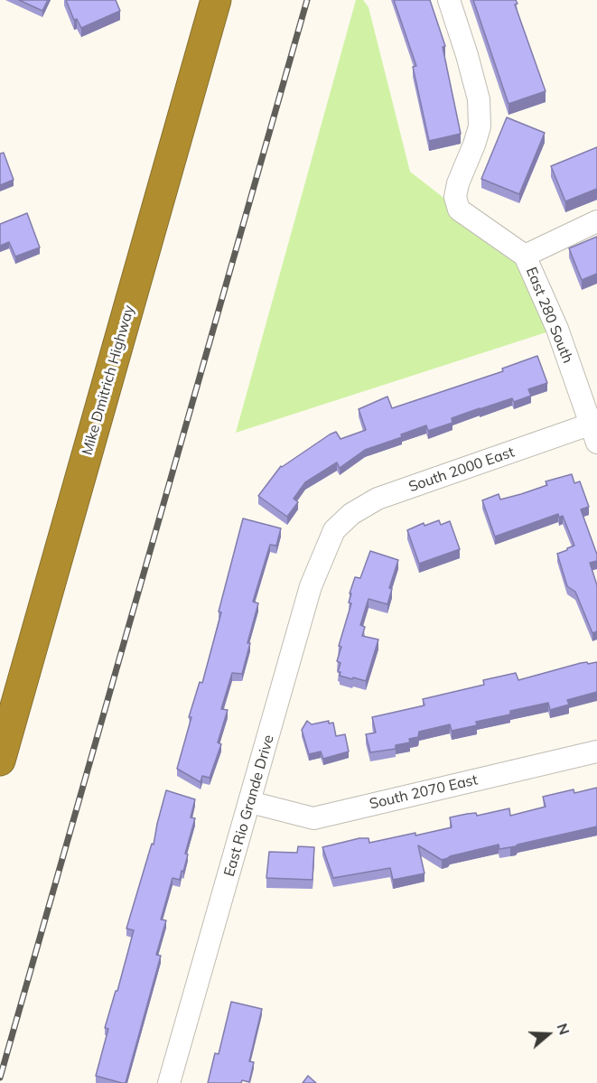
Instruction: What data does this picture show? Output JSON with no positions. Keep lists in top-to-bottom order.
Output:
{
  "streets": {
    "highway": ["Mike Dmitrich Highway"],
    "street": [
      "East 280 South",
      "South 2000 East",
      "South 2070 East",
      "East Rio Grande Drive"
    ]
  },
  "crossings": [
    ["East 280 South", "South 2000 East"],
    ["South 2000 East", "East Rio Grande Drive"],
    ["South 2070 East", "East Rio Grande Drive"]
  ],
  "north": "right"
}
